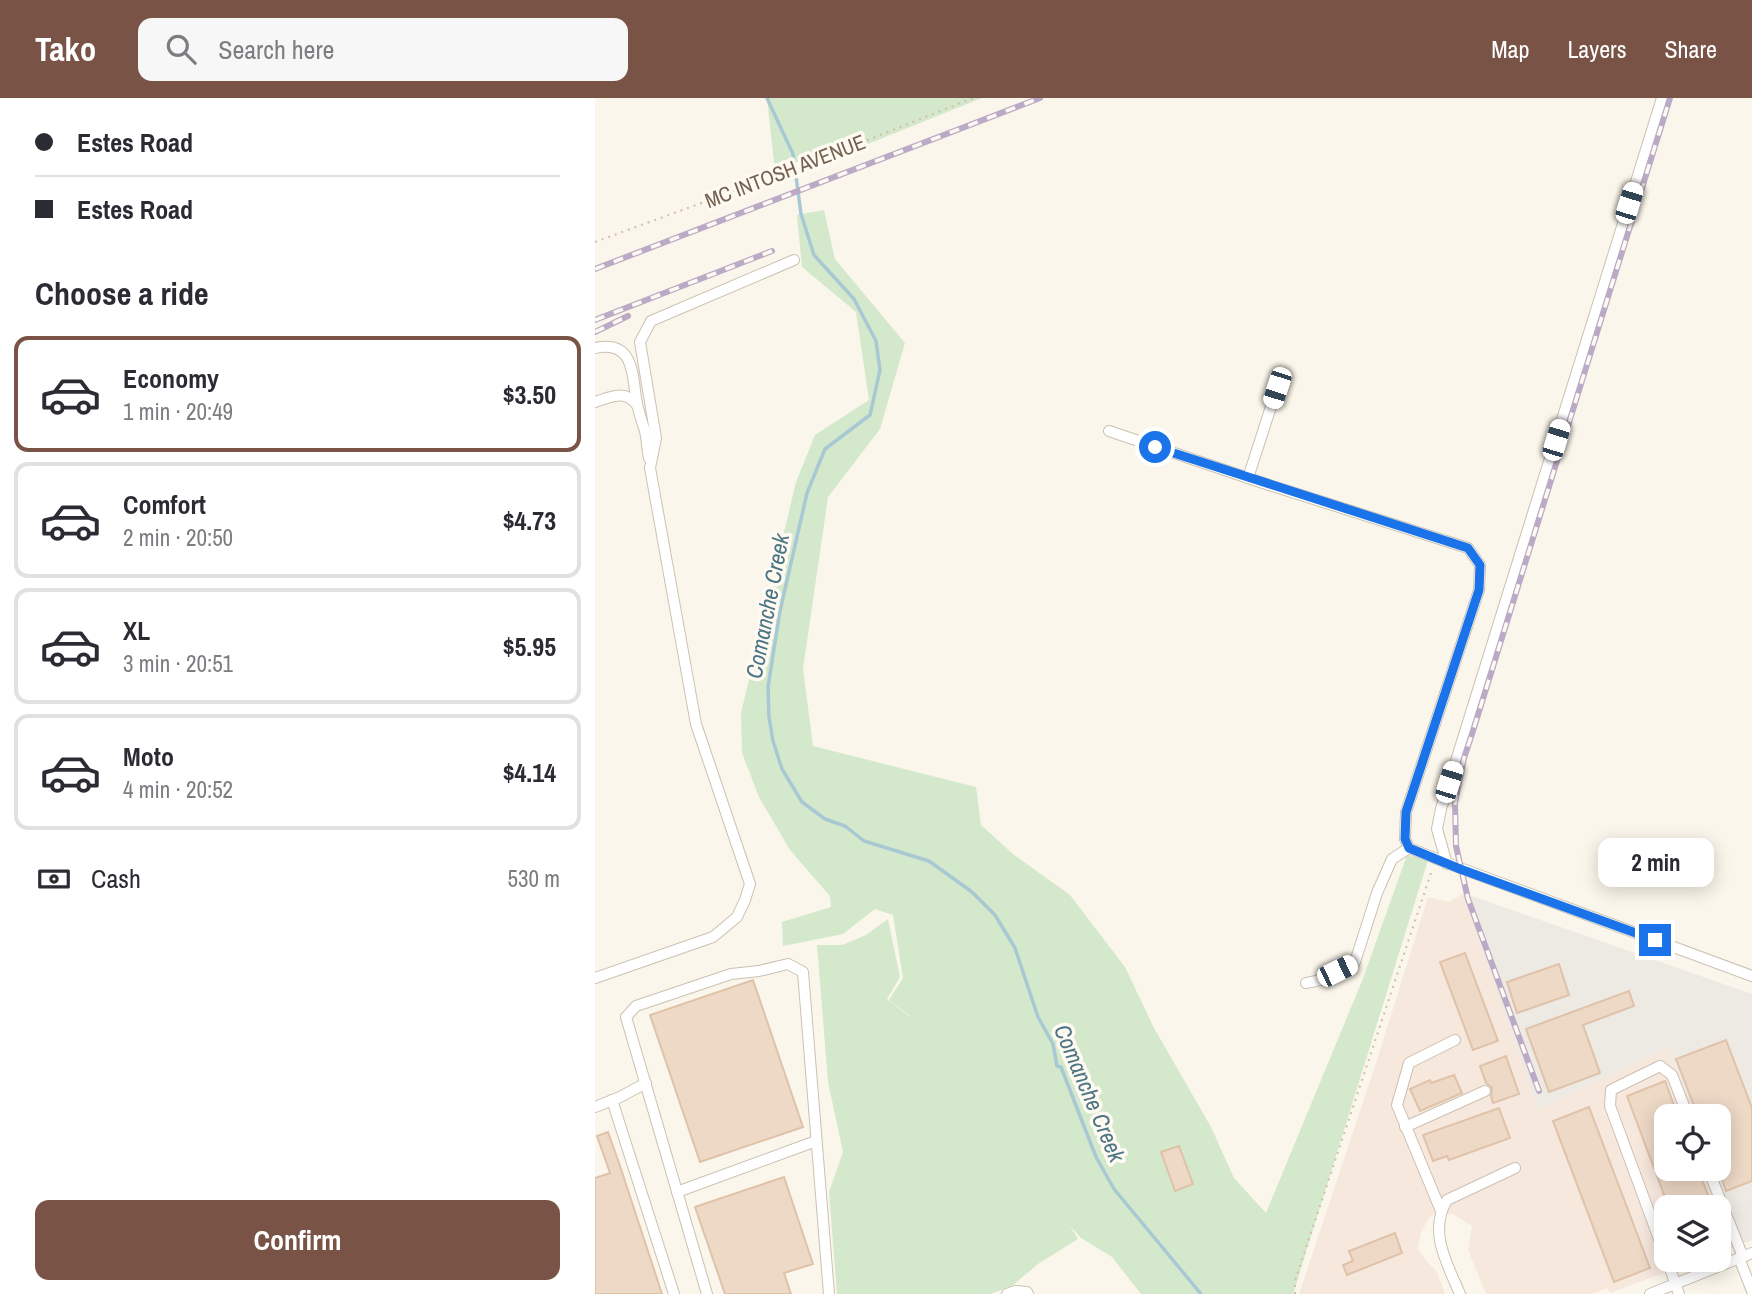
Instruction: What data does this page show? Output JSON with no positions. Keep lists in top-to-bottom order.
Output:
{
  "streets": {
    "street": ["MC INTOSH AVENUE"]
  },
  "water": ["Comanche Creek"],
  "page": {
    "header": "Tako",
    "search": "Search here",
    "nav": ["Map", "Layers", "Share"],
    "banner": ["Estes Road", "Estes Road"],
    "heading": "Choose a ride",
    "list": [
      {
        "name": "Economy",
        "note": "1 min · 20:49",
        "value": "$3.50"
      },
      {
        "name": "Comfort",
        "note": "2 min · 20:50",
        "value": "$4.73"
      },
      {
        "name": "XL",
        "note": "3 min · 20:51",
        "value": "$5.95"
      },
      {
        "name": "Moto",
        "note": "4 min · 20:52",
        "value": "$4.14"
      }
    ],
    "bubble": "2 min",
    "pay": ["Cash", "530 m"],
    "buttons": "Confirm"
  }
}
